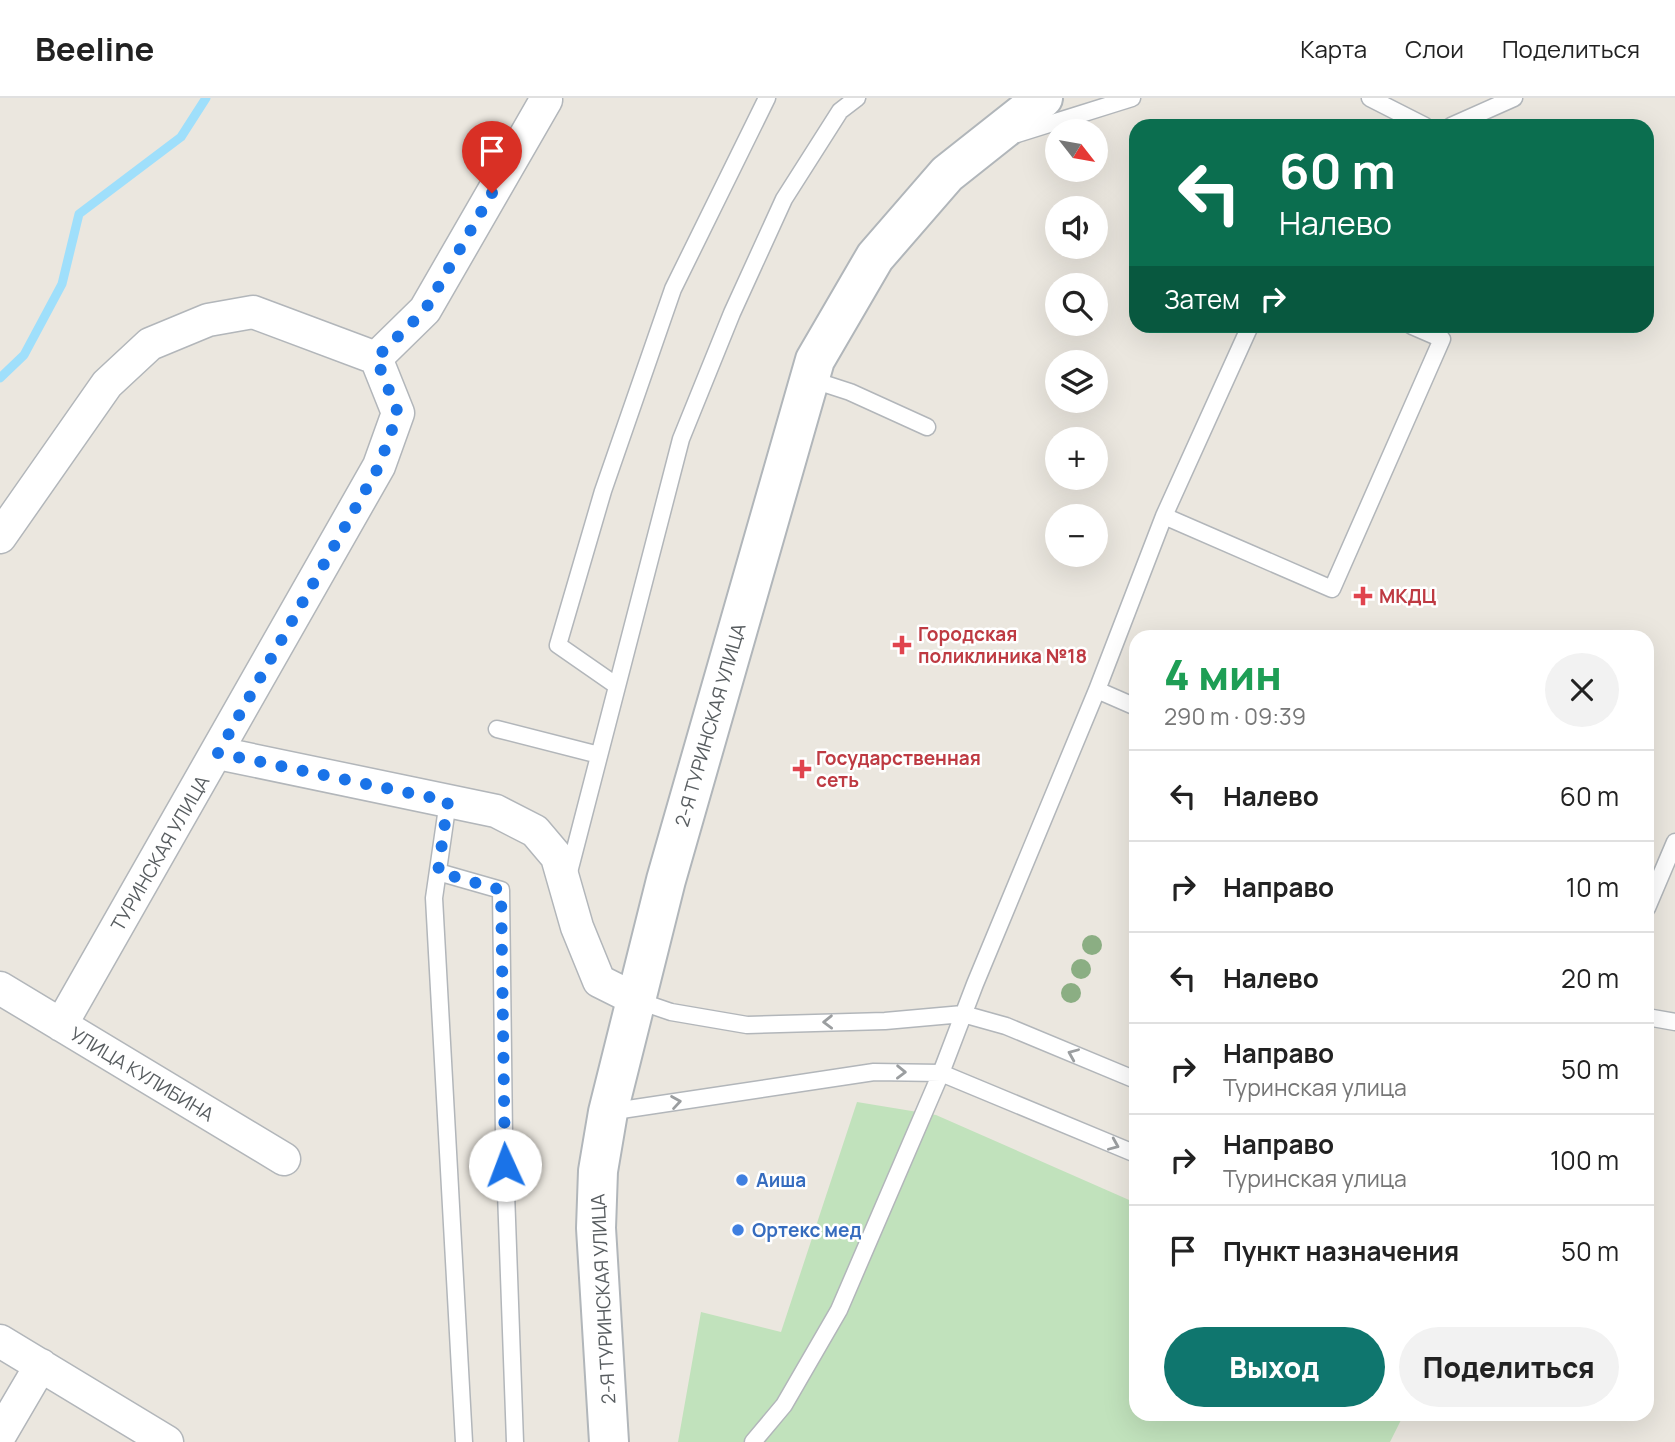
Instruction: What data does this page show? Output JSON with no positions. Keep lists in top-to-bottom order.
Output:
{
  "streets": {
    "street": ["2-Я ТУРИНСКАЯ УЛИЦА", "ТУРИНСКАЯ УЛИЦА", "УЛИЦА КУЛИБИНА"]
  },
  "crossings": [
    ["ТУРИНСКАЯ УЛИЦА", "УЛИЦА КУЛИБИНА"]
  ],
  "places": {
    "health": ["МКДЦ", "Городская поликлиника №18", "Государственная сеть"],
    "other": ["Аиша", "Ортекс мед"]
  },
  "north": "bottom right",
  "page": {
    "header": "Beeline",
    "nav": ["Карта", "Слои", "Поделиться"],
    "map_buttons": ["+", "−"],
    "turn": ["60 m", "Налево"],
    "then": "Затем",
    "heading": ["4 мин", "290 m · 09:39"],
    "list": [
      {
        "name": "Налево",
        "value": "60 m"
      },
      {
        "name": "Направо",
        "value": "10 m"
      },
      {
        "name": "Налево",
        "value": "20 m"
      },
      {
        "name": "Направо",
        "note": "Туринская улица",
        "value": "50 m"
      },
      {
        "name": "Направо",
        "note": "Туринская улица",
        "value": "100 m"
      },
      {
        "name": "Пункт назначения",
        "value": "50 m"
      }
    ],
    "buttons": ["Выход", "Поделиться"]
  }
}
